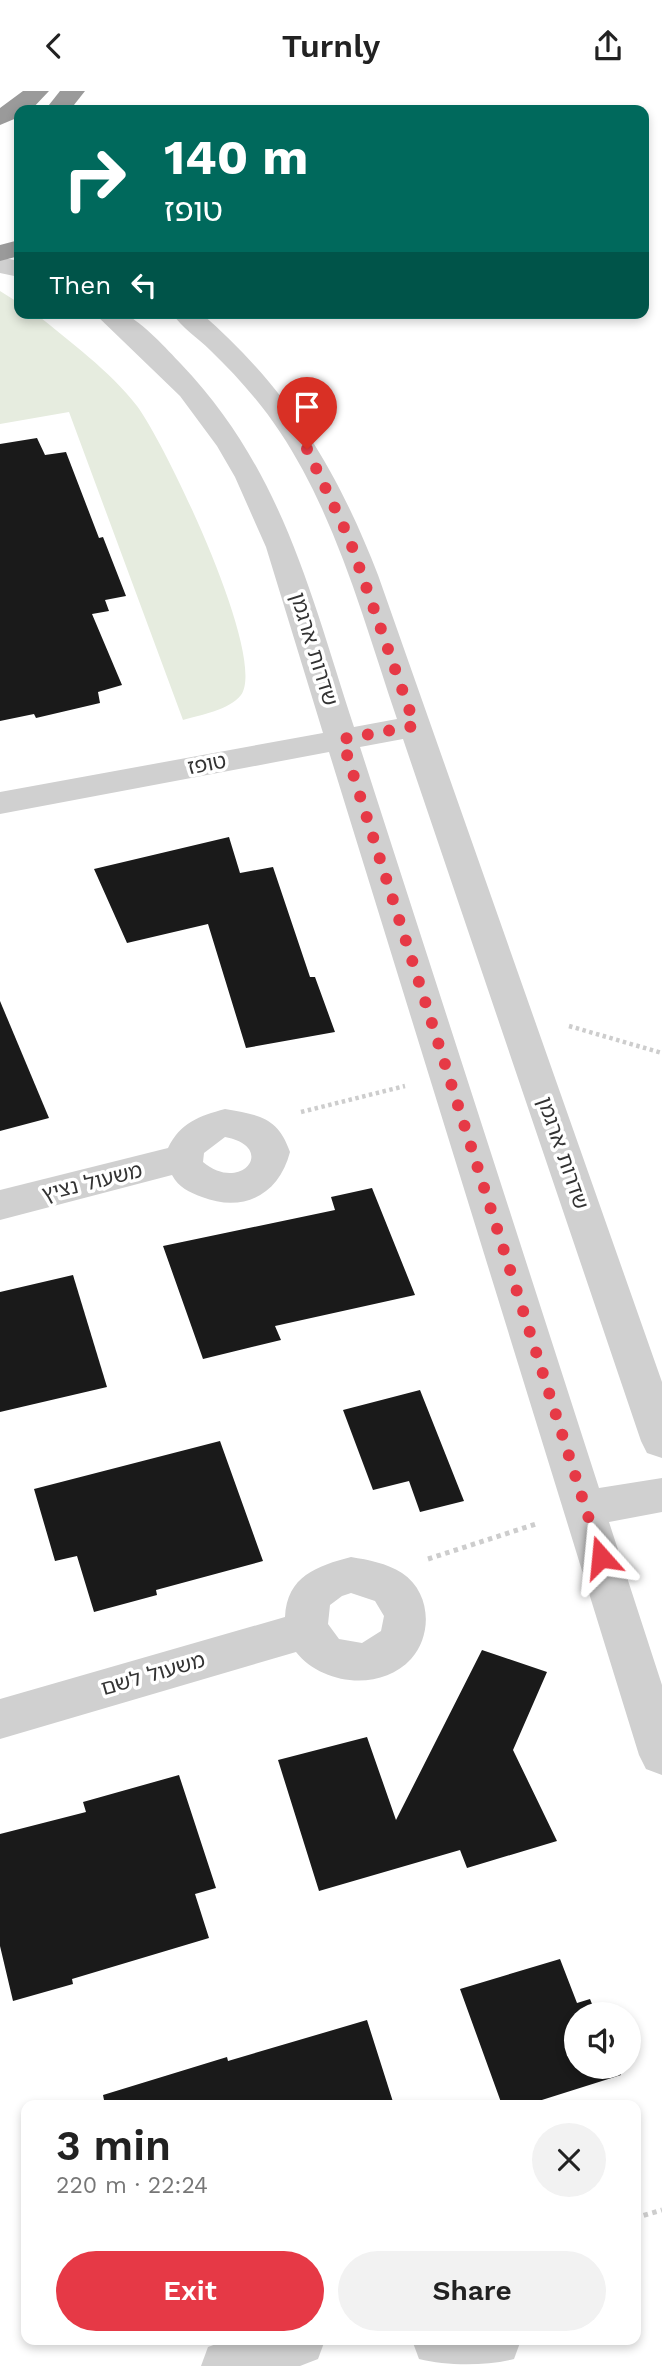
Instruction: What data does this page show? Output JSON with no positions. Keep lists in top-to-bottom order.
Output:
{
  "streets": {
    "street": [
      "שדרות ארגמן",
      "טופז",
      "משעול נציץ",
      "משעול לשם"
    ]
  },
  "crossings": [
    ["שדרות ארגמן", "טופז"]
  ],
  "page": {
    "header": "Turnly",
    "turn": ["140 m", "טופז"],
    "then": "Then",
    "heading": ["3 min", "220 m · 22:24"],
    "buttons": ["Exit", "Share"]
  }
}
